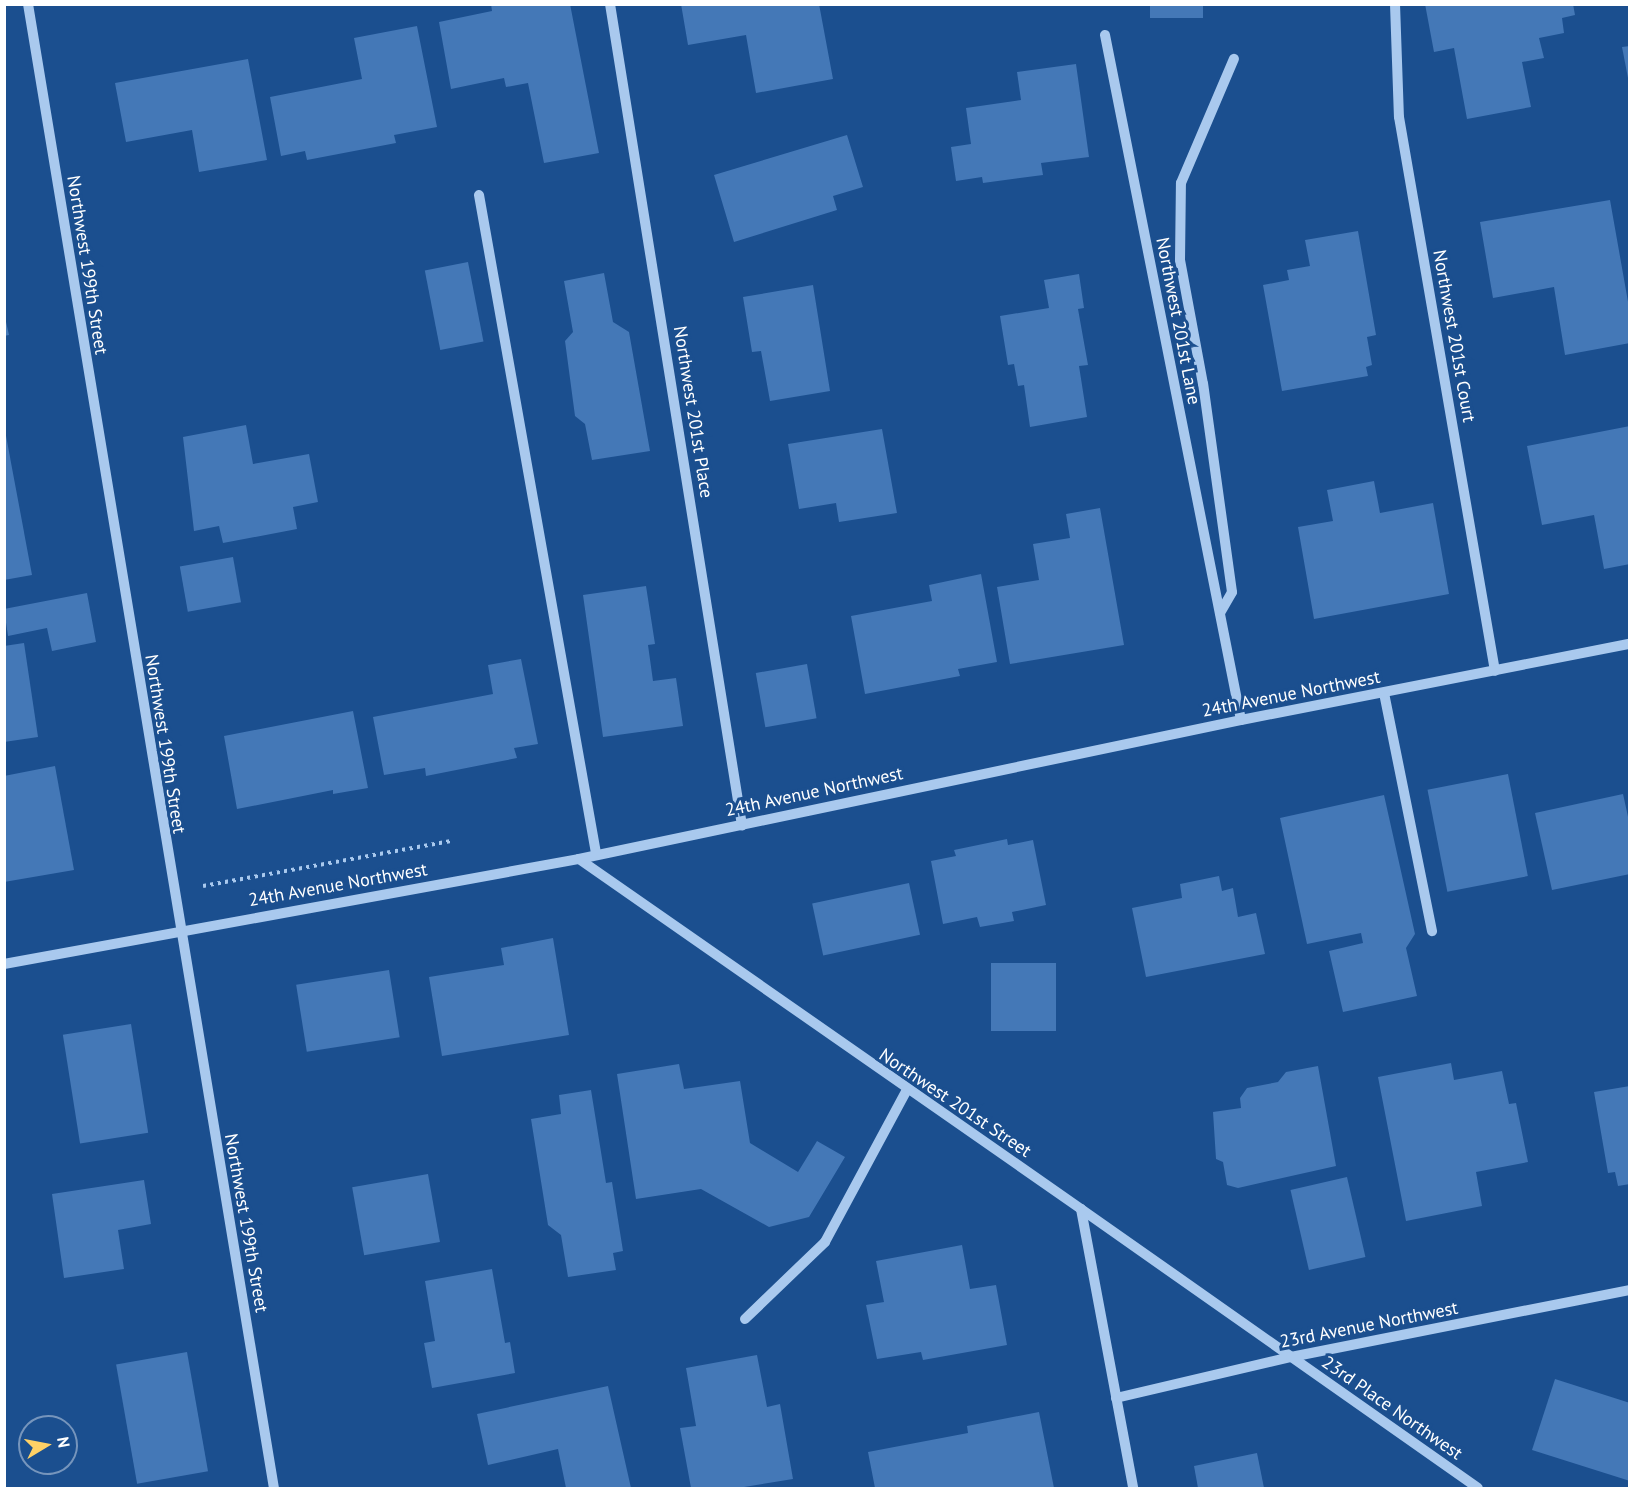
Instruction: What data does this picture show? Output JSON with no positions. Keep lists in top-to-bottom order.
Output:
{
  "streets": {
    "street": [
      "Northwest 199th Street",
      "Northwest 201st Lane",
      "Northwest 201st Court",
      "Northwest 201st Place",
      "24th Avenue Northwest",
      "Northwest 201st Street",
      "23rd Avenue Northwest",
      "23rd Place Northwest"
    ]
  },
  "crossings": [
    ["Northwest 199th Street", "24th Avenue Northwest"],
    ["Northwest 201st Lane", "24th Avenue Northwest"],
    ["Northwest 201st Court", "24th Avenue Northwest"],
    ["Northwest 201st Place", "24th Avenue Northwest"],
    ["24th Avenue Northwest", "Northwest 201st Street"],
    ["Northwest 201st Street", "23rd Place Northwest"],
    ["23rd Avenue Northwest", "23rd Place Northwest"]
  ],
  "north": "right"
}
